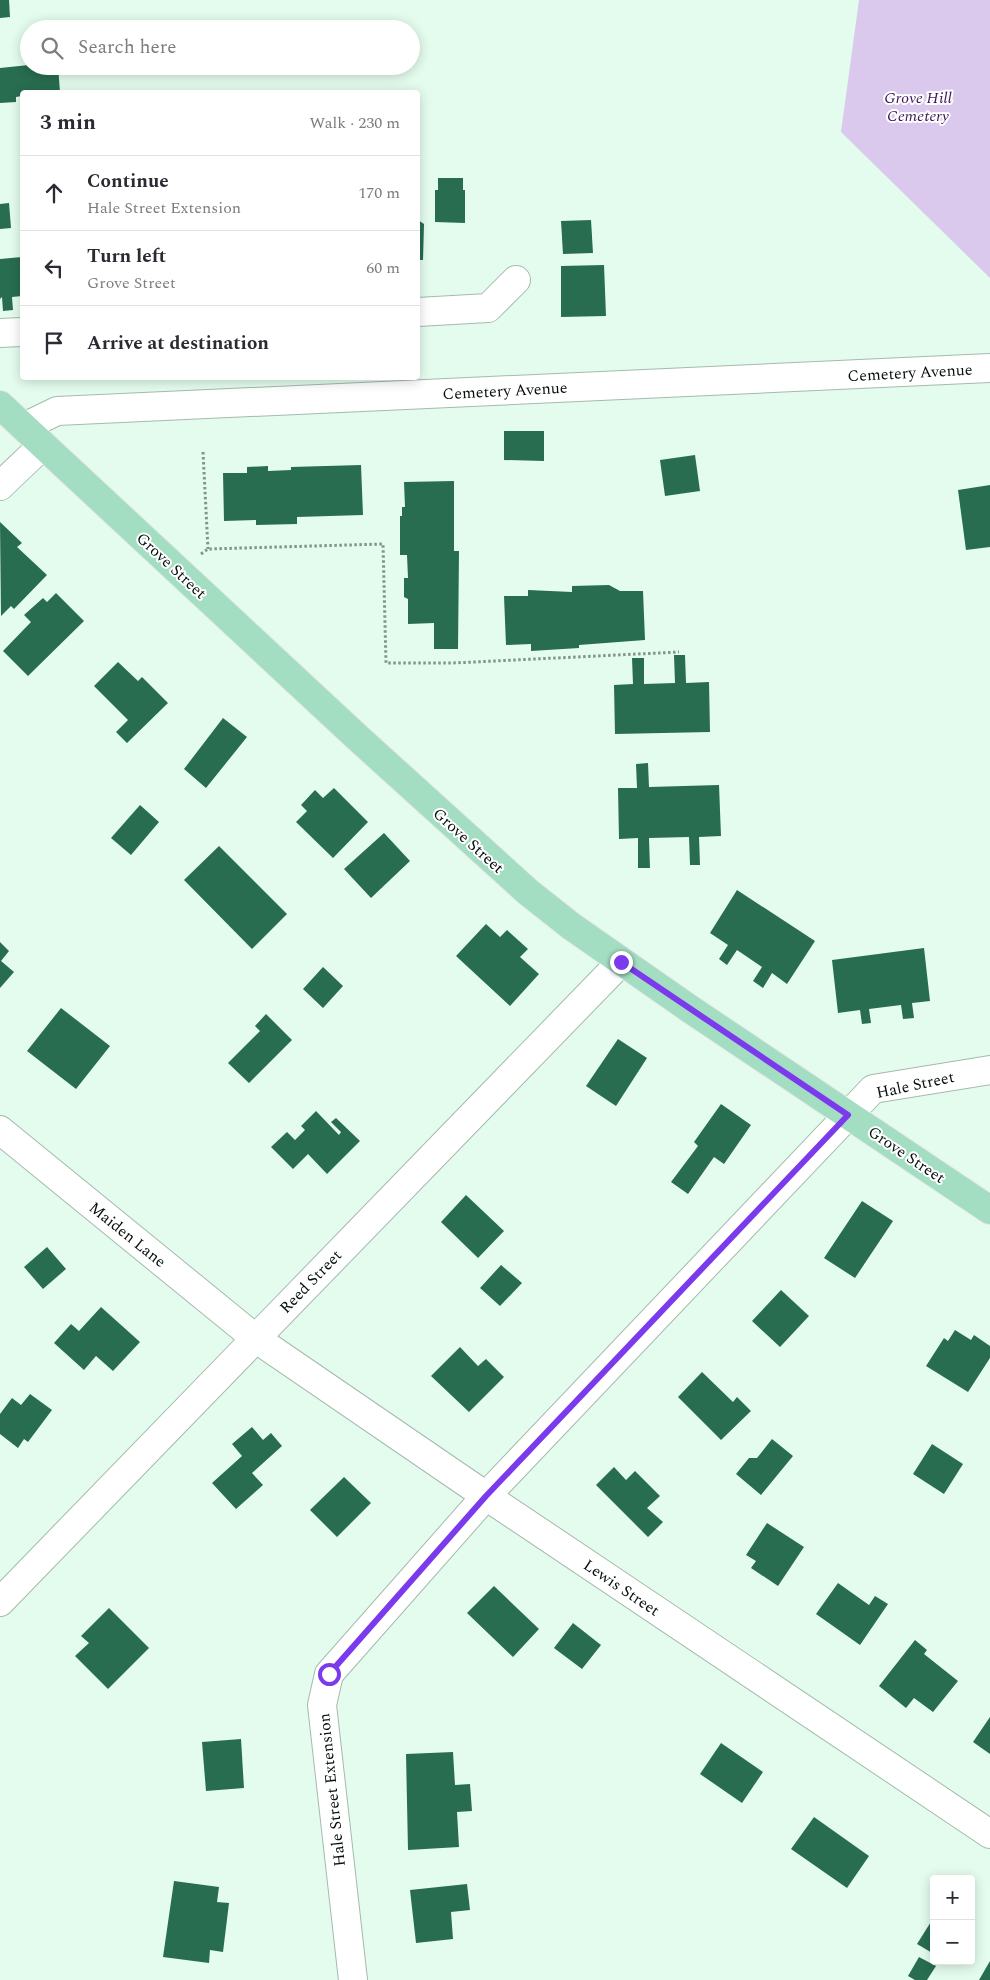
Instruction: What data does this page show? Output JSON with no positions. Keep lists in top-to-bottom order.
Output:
{
  "streets": {
    "main road": ["Grove Street"],
    "street": [
      "Cemetery Avenue",
      "Hale Street",
      "Maiden Lane",
      "Reed Street",
      "Lewis Street",
      "Hale Street Extension"
    ]
  },
  "crossings": [
    ["Cemetery Avenue", "Grove Street"],
    ["Grove Street", "Hale Street"],
    ["Grove Street", "Reed Street"],
    ["Grove Street", "Hale Street Extension"],
    ["Hale Street", "Hale Street Extension"],
    ["Maiden Lane", "Reed Street"],
    ["Maiden Lane", "Lewis Street"],
    ["Reed Street", "Lewis Street"],
    ["Lewis Street", "Hale Street Extension"]
  ],
  "parks": ["Grove Hill Cemetery"],
  "page": {
    "search": "Search here",
    "heading": ["3 min", "Walk · 230 m"],
    "list": [
      ["Continue", "Hale Street Extension", "170 m"],
      ["Turn left", "Grove Street", "60 m"],
      "Arrive at destination"
    ],
    "map_buttons": ["+", "−"]
  }
}
